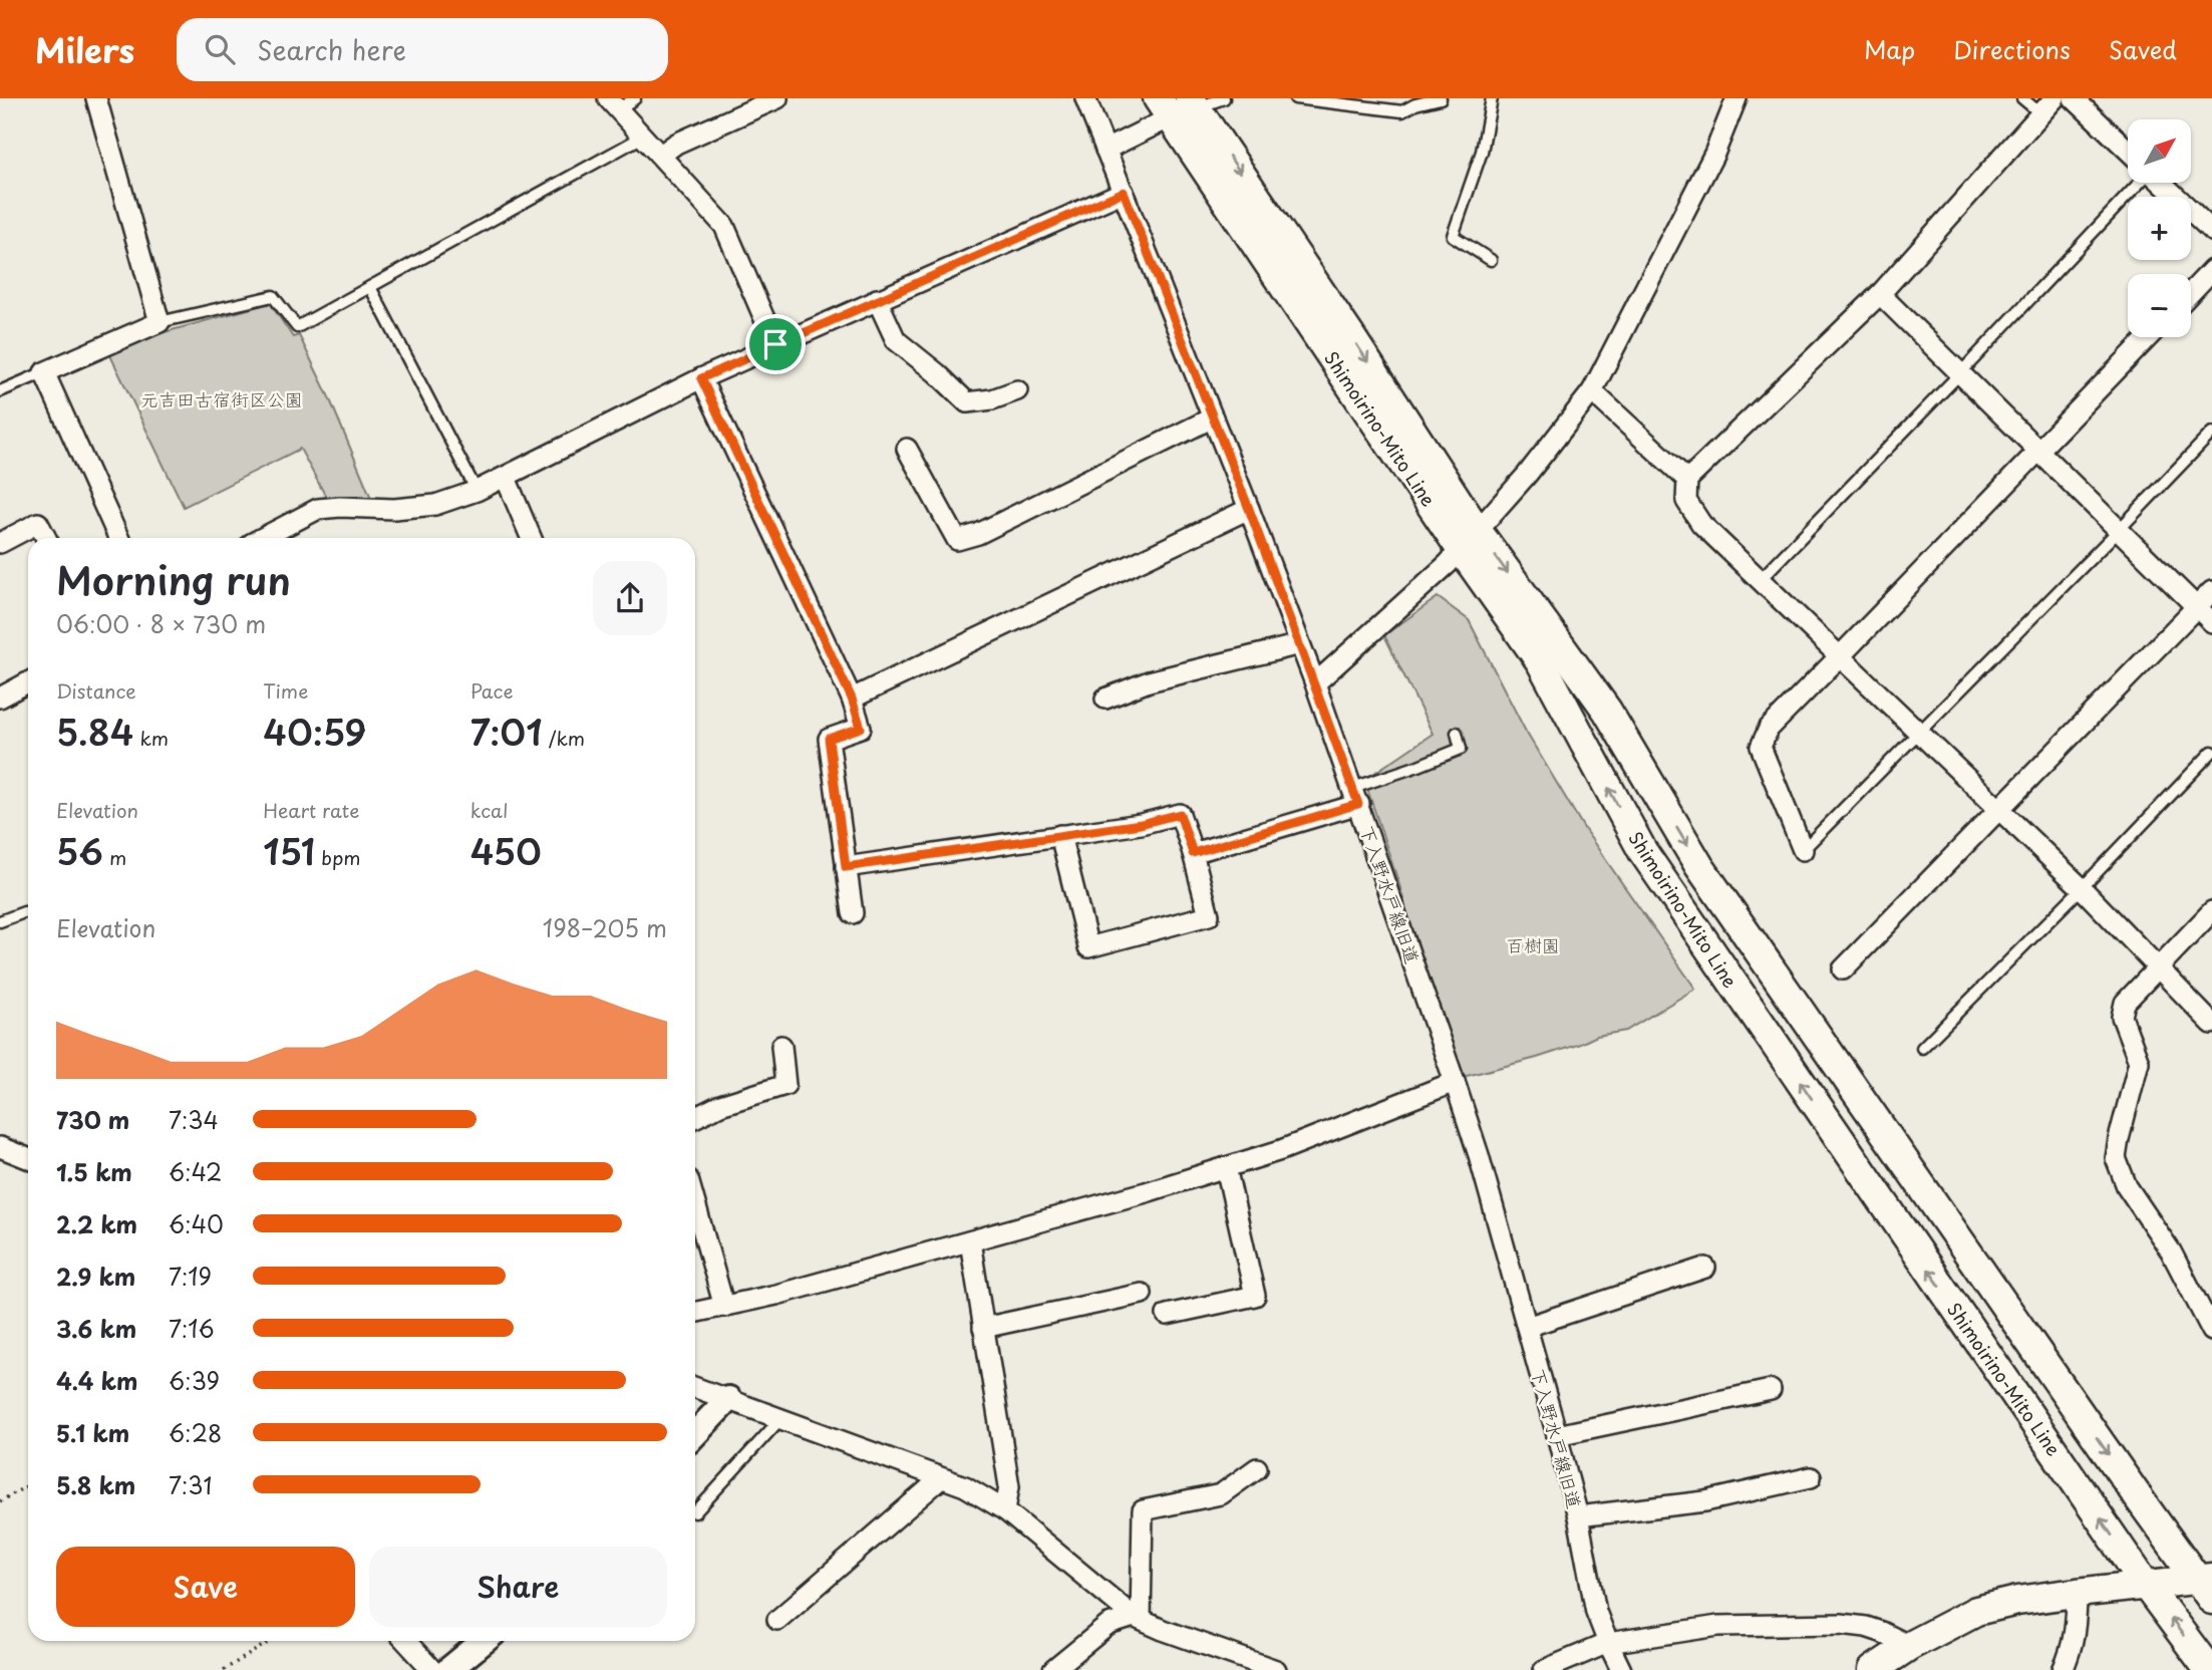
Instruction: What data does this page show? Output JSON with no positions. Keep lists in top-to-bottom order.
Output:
{
  "streets": {
    "main road": ["Shimoirino-Mito Line"],
    "street": ["下入野水戸線旧道"]
  },
  "parks": ["元吉田古宿街区公園", "百樹園"],
  "north": "top right",
  "page": {
    "header": "Milers",
    "search": "Search here",
    "nav": ["Map", "Directions", "Saved"],
    "map_buttons": ["+", "−"],
    "heading": ["Morning run", "06:00 · 8 × 730 m"],
    "stats": [
      ["Distance", "5.84 km"],
      ["Time", "40:59"],
      ["Pace", "7:01 /km"],
      ["Elevation", "56 m"],
      ["Heart rate", "151 bpm"],
      ["kcal", "450"]
    ],
    "chart": ["Elevation", "198–205 m"],
    "list": [
      {
        "name": "730 m",
        "note": "7:34"
      },
      {
        "name": "1.5 km",
        "note": "6:42"
      },
      {
        "name": "2.2 km",
        "note": "6:40"
      },
      {
        "name": "2.9 km",
        "note": "7:19"
      },
      {
        "name": "3.6 km",
        "note": "7:16"
      },
      {
        "name": "4.4 km",
        "note": "6:39"
      },
      {
        "name": "5.1 km",
        "note": "6:28"
      },
      {
        "name": "5.8 km",
        "note": "7:31"
      }
    ],
    "buttons": ["Save", "Share"]
  }
}
